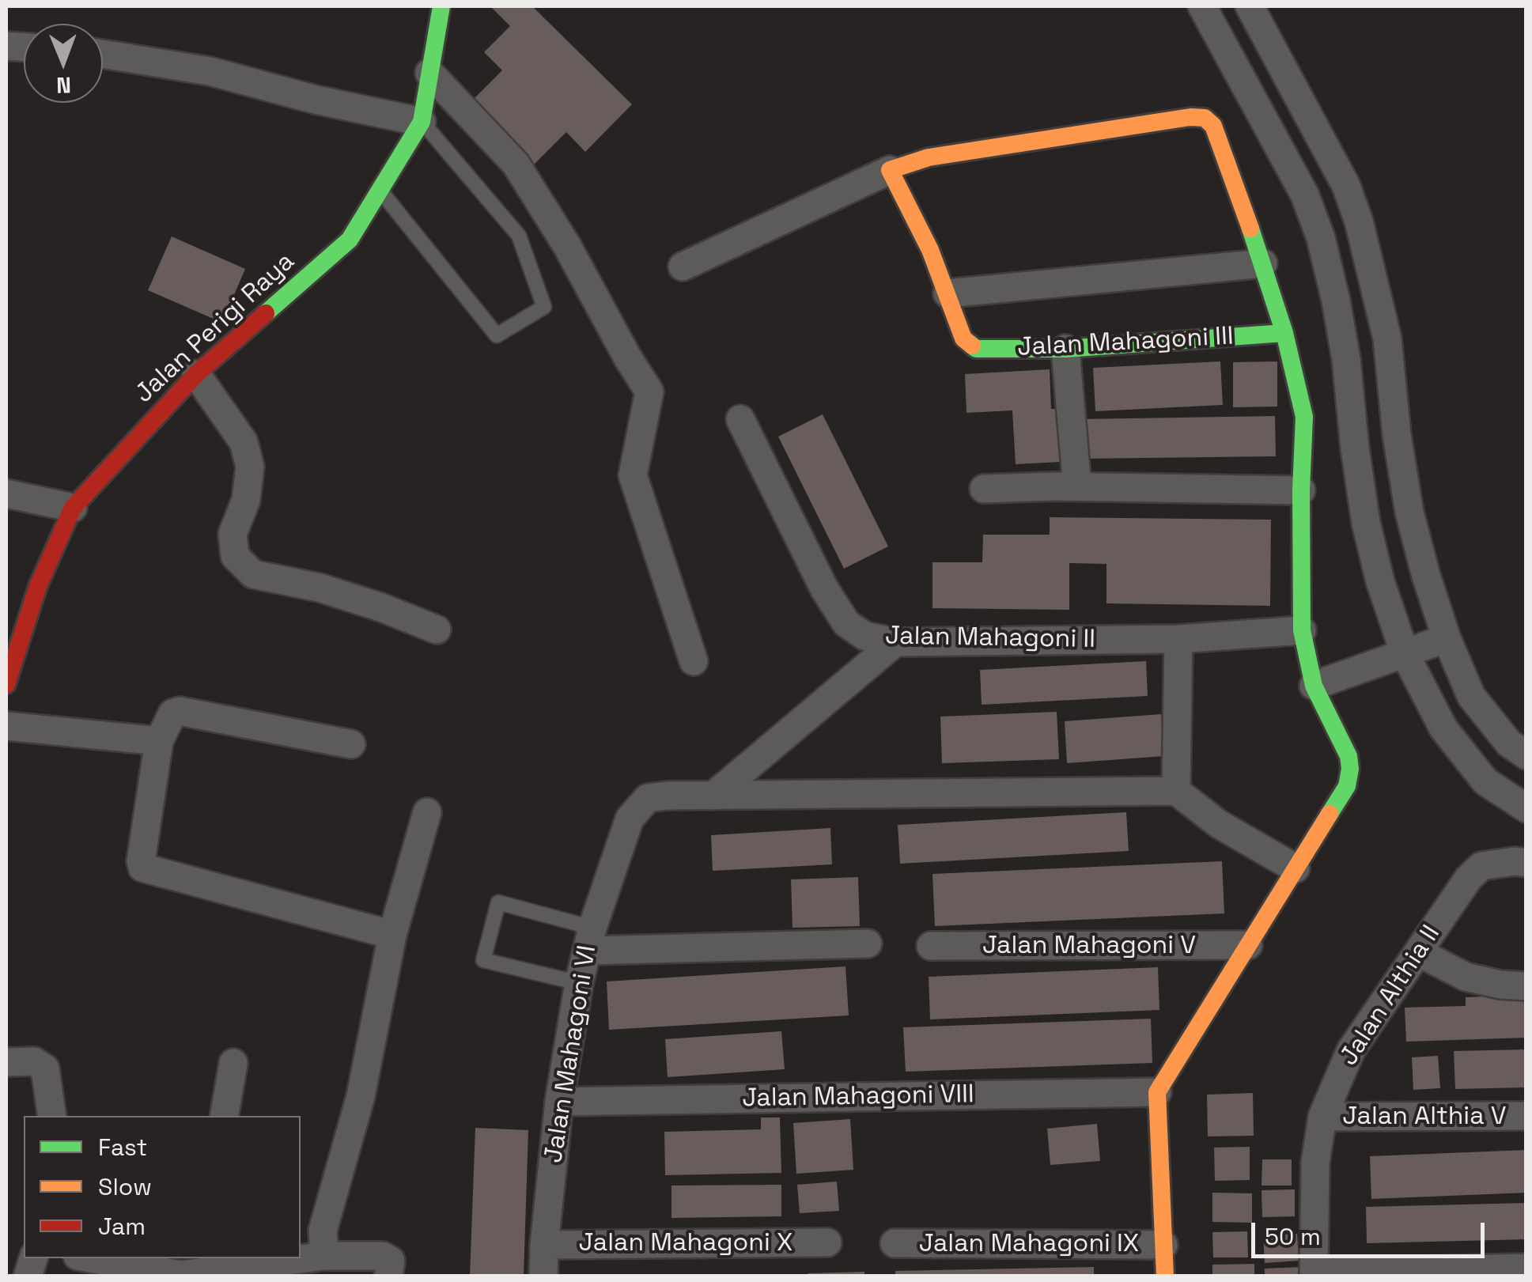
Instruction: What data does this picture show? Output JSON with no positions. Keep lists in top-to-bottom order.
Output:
{
  "streets": {
    "street": [
      "Jalan Perigi Raya",
      "Jalan Mahagoni III",
      "Jalan Mahagoni II",
      "Jalan Mahagoni V",
      "Jalan Althia II",
      "Jalan Mahagoni VI",
      "Jalan Mahagoni VIII",
      "Jalan Althia V",
      "Jalan Mahagoni X",
      "Jalan Mahagoni IX"
    ]
  },
  "crossings": [
    ["Jalan Althia II", "Jalan Althia V"],
    ["Jalan Mahagoni VI", "Jalan Mahagoni VIII"],
    ["Jalan Mahagoni VI", "Jalan Mahagoni X"]
  ],
  "legend": ["Fast", "Slow", "Jam"],
  "scale_bar": "50 m",
  "north": "bottom"
}
